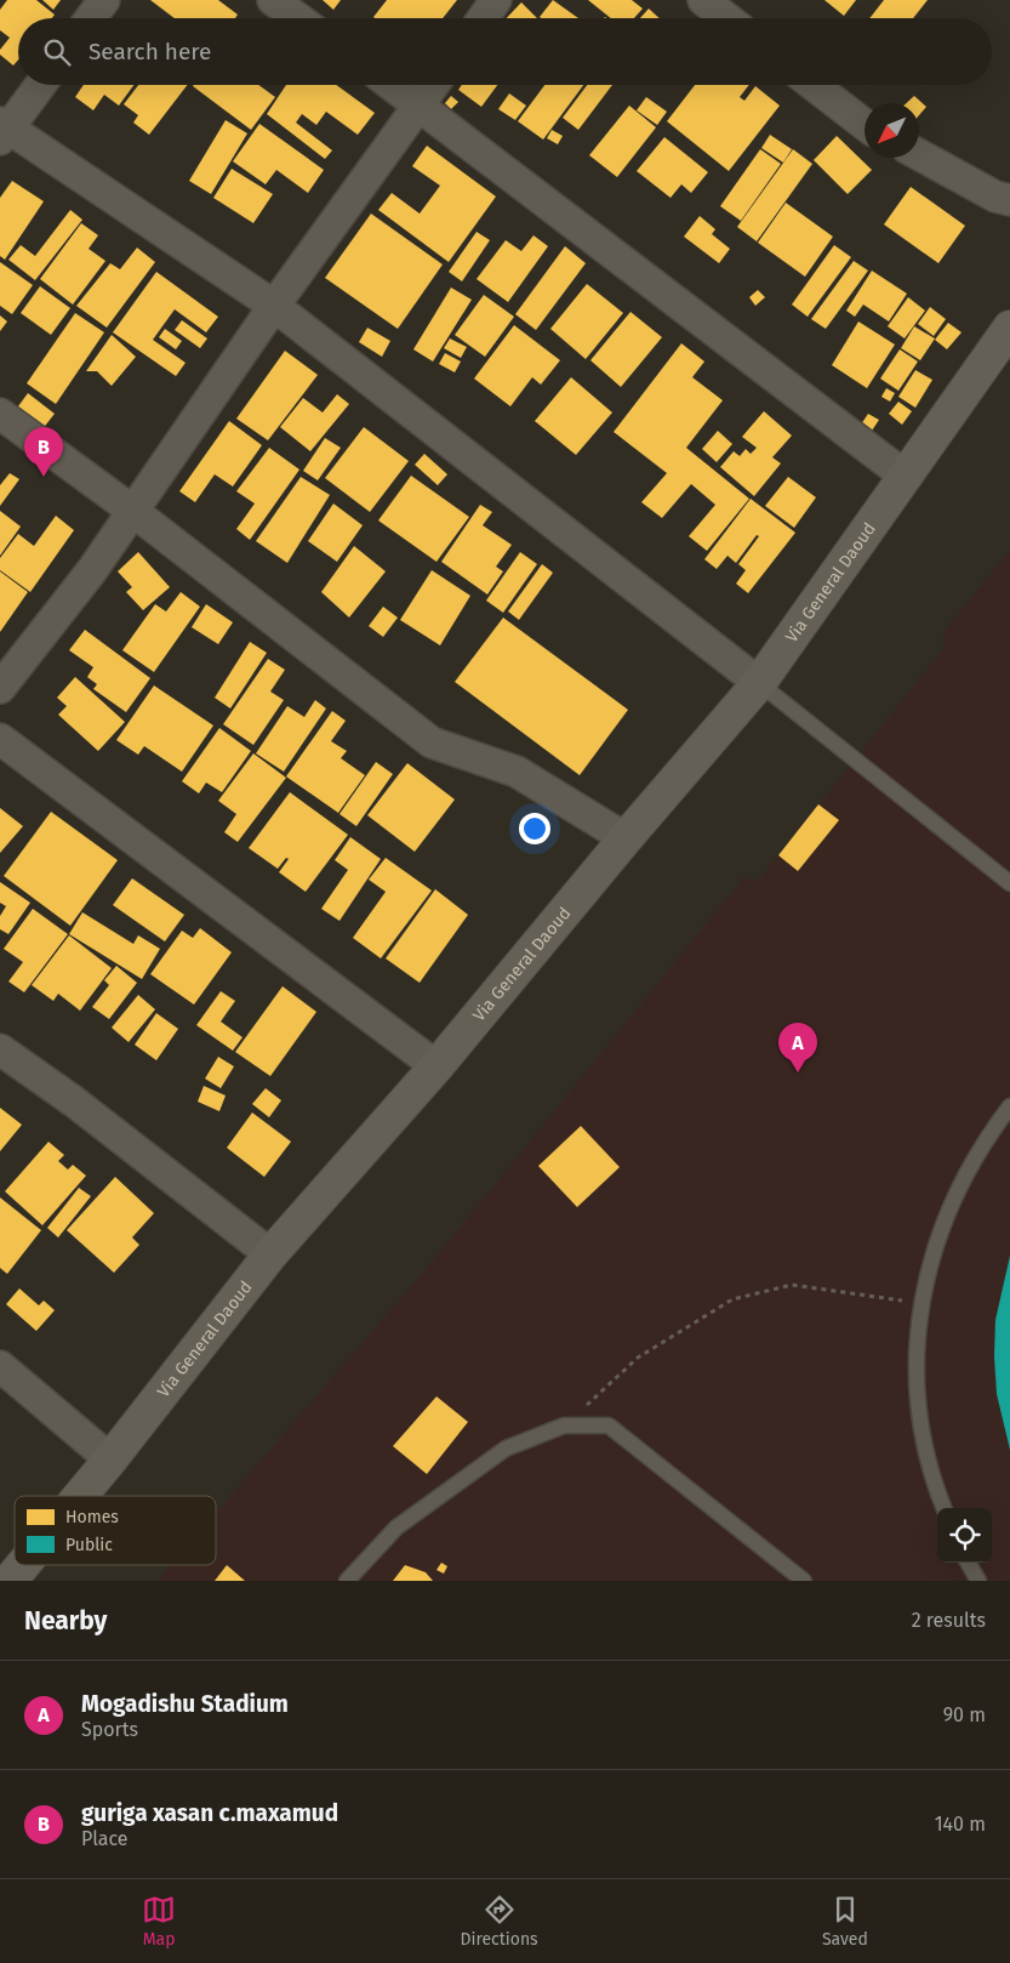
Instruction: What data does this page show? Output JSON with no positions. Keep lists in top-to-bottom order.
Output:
{
  "streets": {
    "main road": ["Via General Daoud"]
  },
  "legend": ["Homes", "Public"],
  "north": "bottom left",
  "page": {
    "search": "Search here",
    "pins": ["B", "A"],
    "heading": ["Nearby", "2 results"],
    "list": [
      {
        "mark": "A",
        "name": "Mogadishu Stadium",
        "note": "Sports",
        "value": "90 m"
      },
      {
        "mark": "B",
        "name": "guriga xasan c.maxamud",
        "note": "Place",
        "value": "140 m"
      }
    ],
    "nav": ["Map", "Directions", "Saved"]
  }
}
